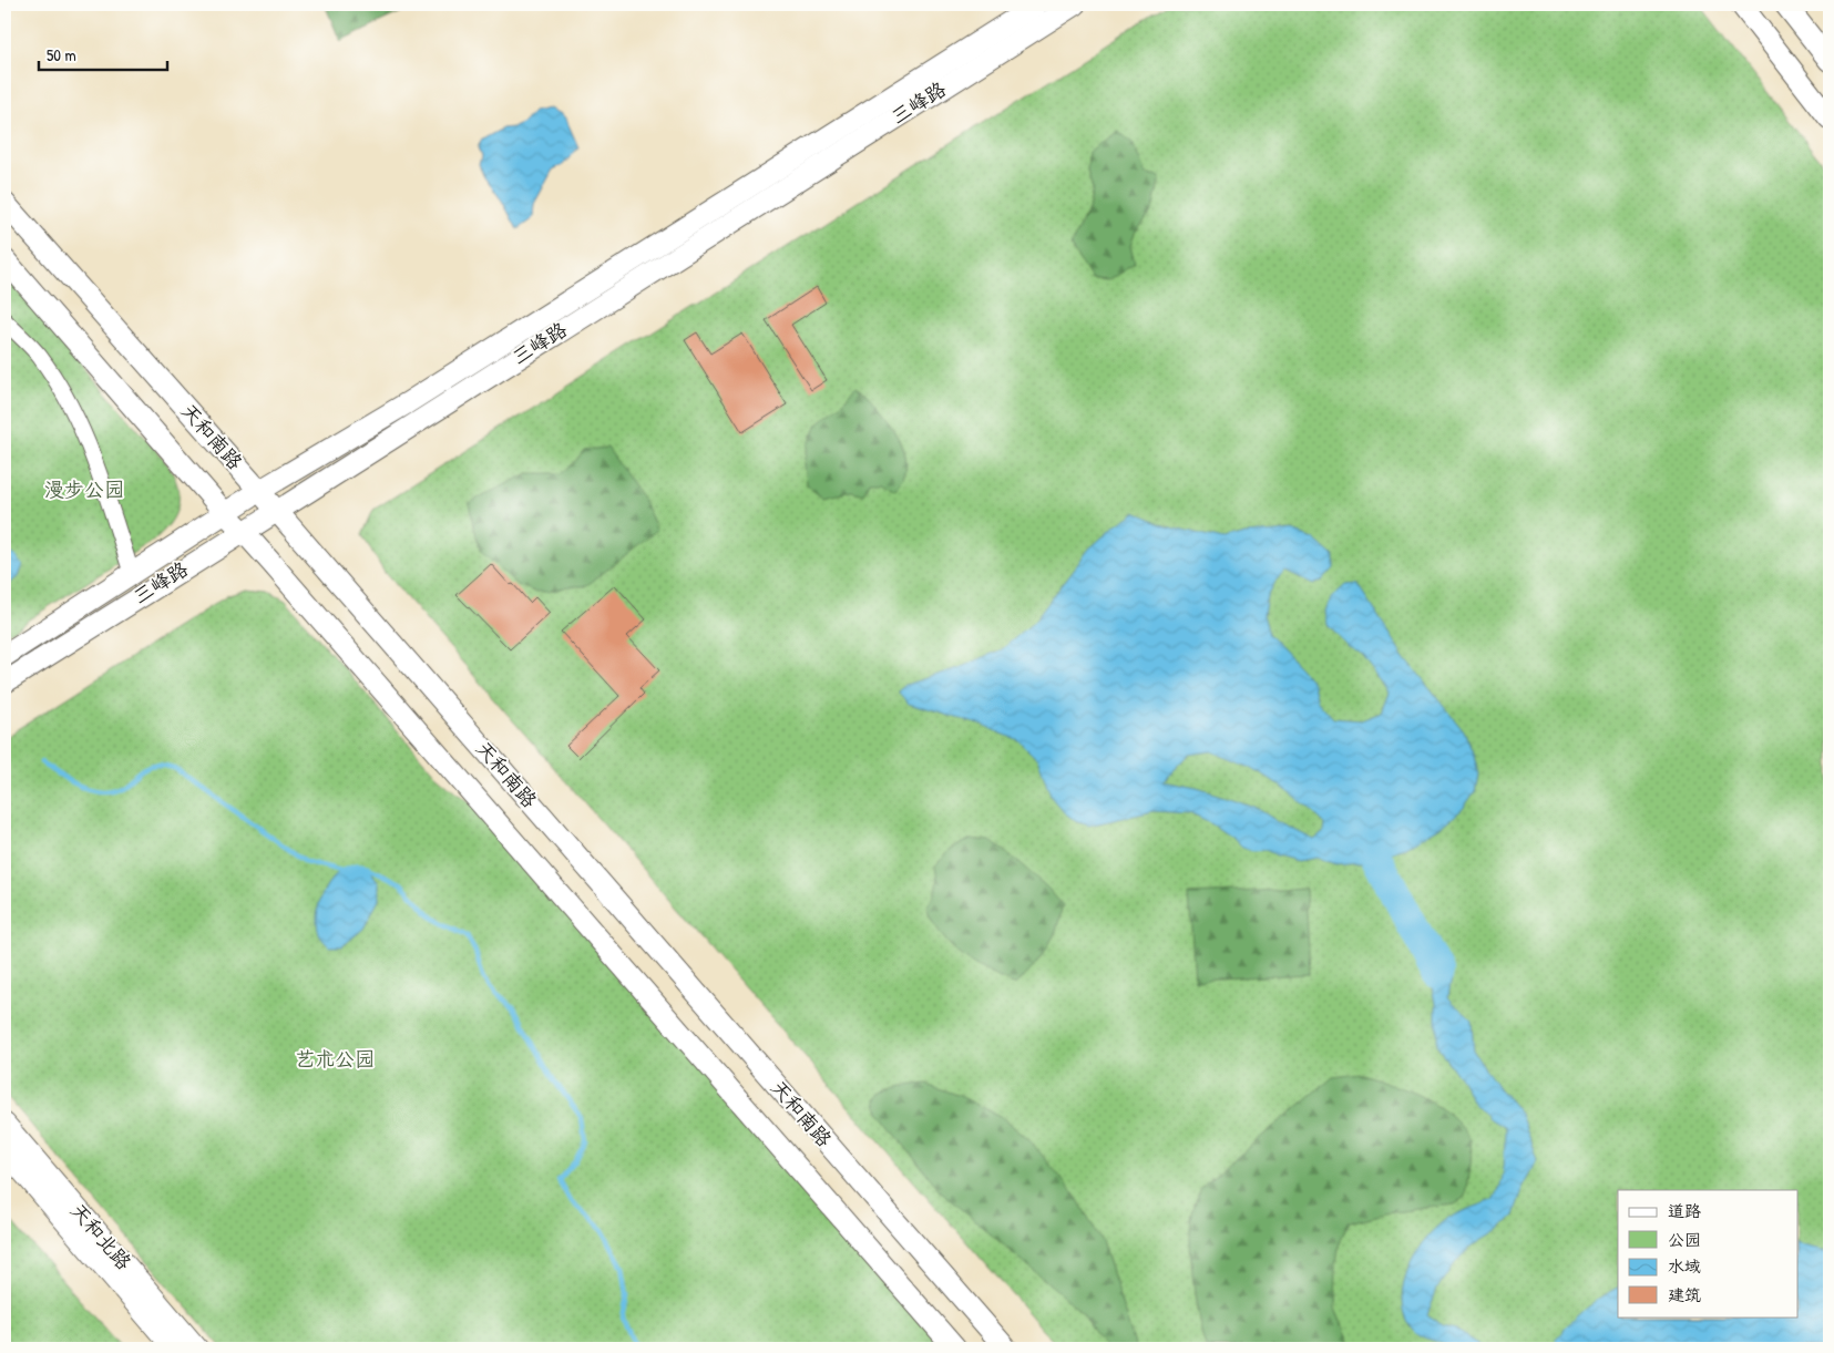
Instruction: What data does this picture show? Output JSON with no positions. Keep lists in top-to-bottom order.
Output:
{
  "streets": {
    "street": ["三峰路", "天和南路", "天和北路"]
  },
  "crossings": [
    ["三峰路", "天和南路"]
  ],
  "parks": ["漫步公园", "艺术公园"],
  "legend": [
    "道路",
    "公园",
    "水域",
    "建筑"
  ],
  "scale_bar": "50 m"
}
